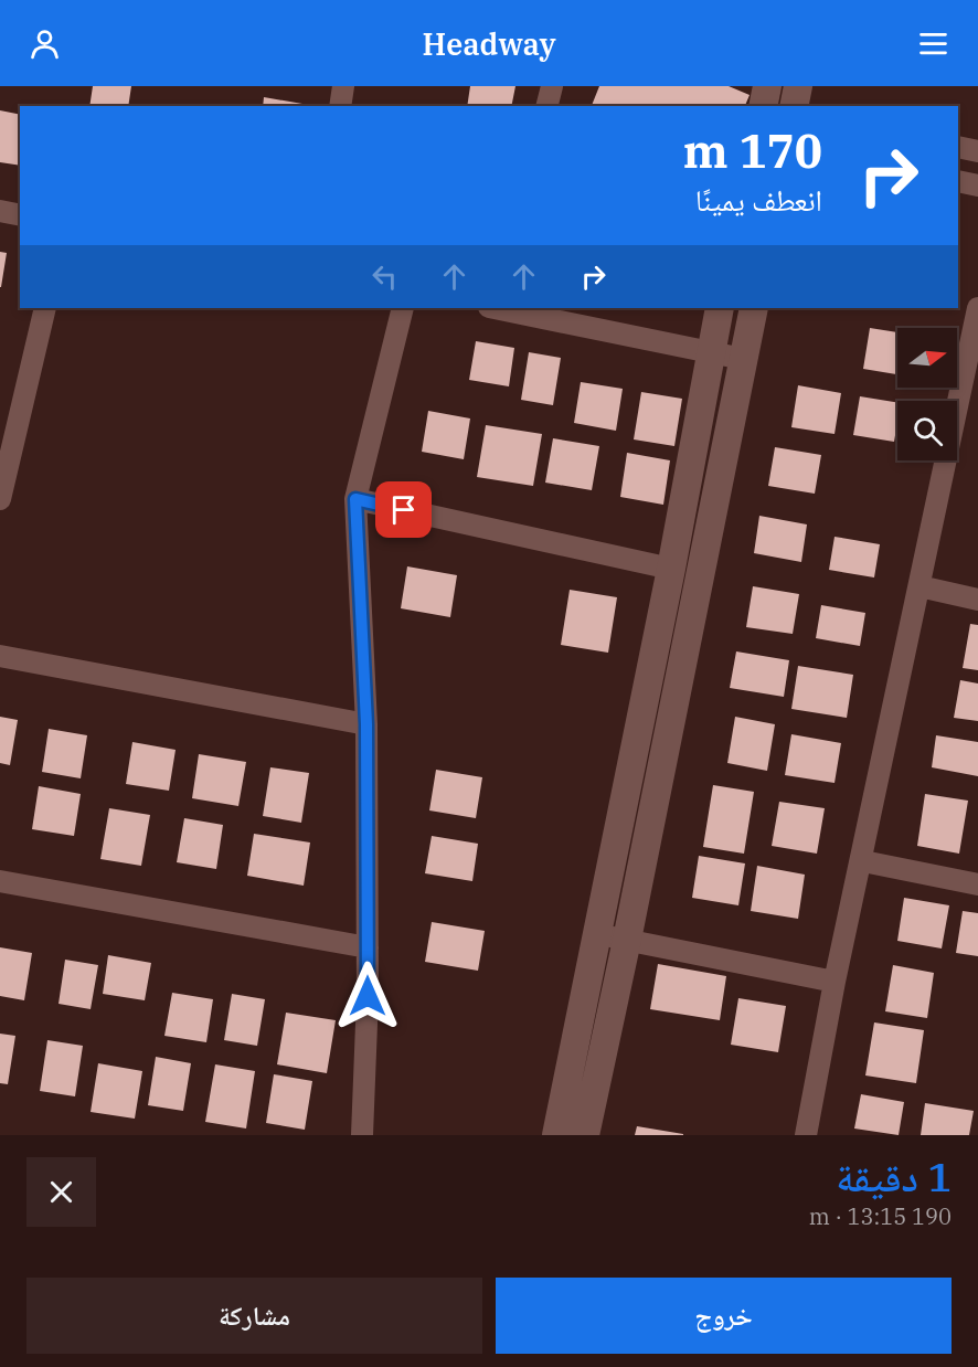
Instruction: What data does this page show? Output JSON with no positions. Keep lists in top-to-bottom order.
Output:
{
  "north": "right",
  "page": {
    "header": "Headway",
    "turn": ["170 m", "انعطف يمينًا"],
    "heading": ["1 دقيقة", "190 m · 13:15"],
    "buttons": ["خروج", "مشاركة"]
  }
}
